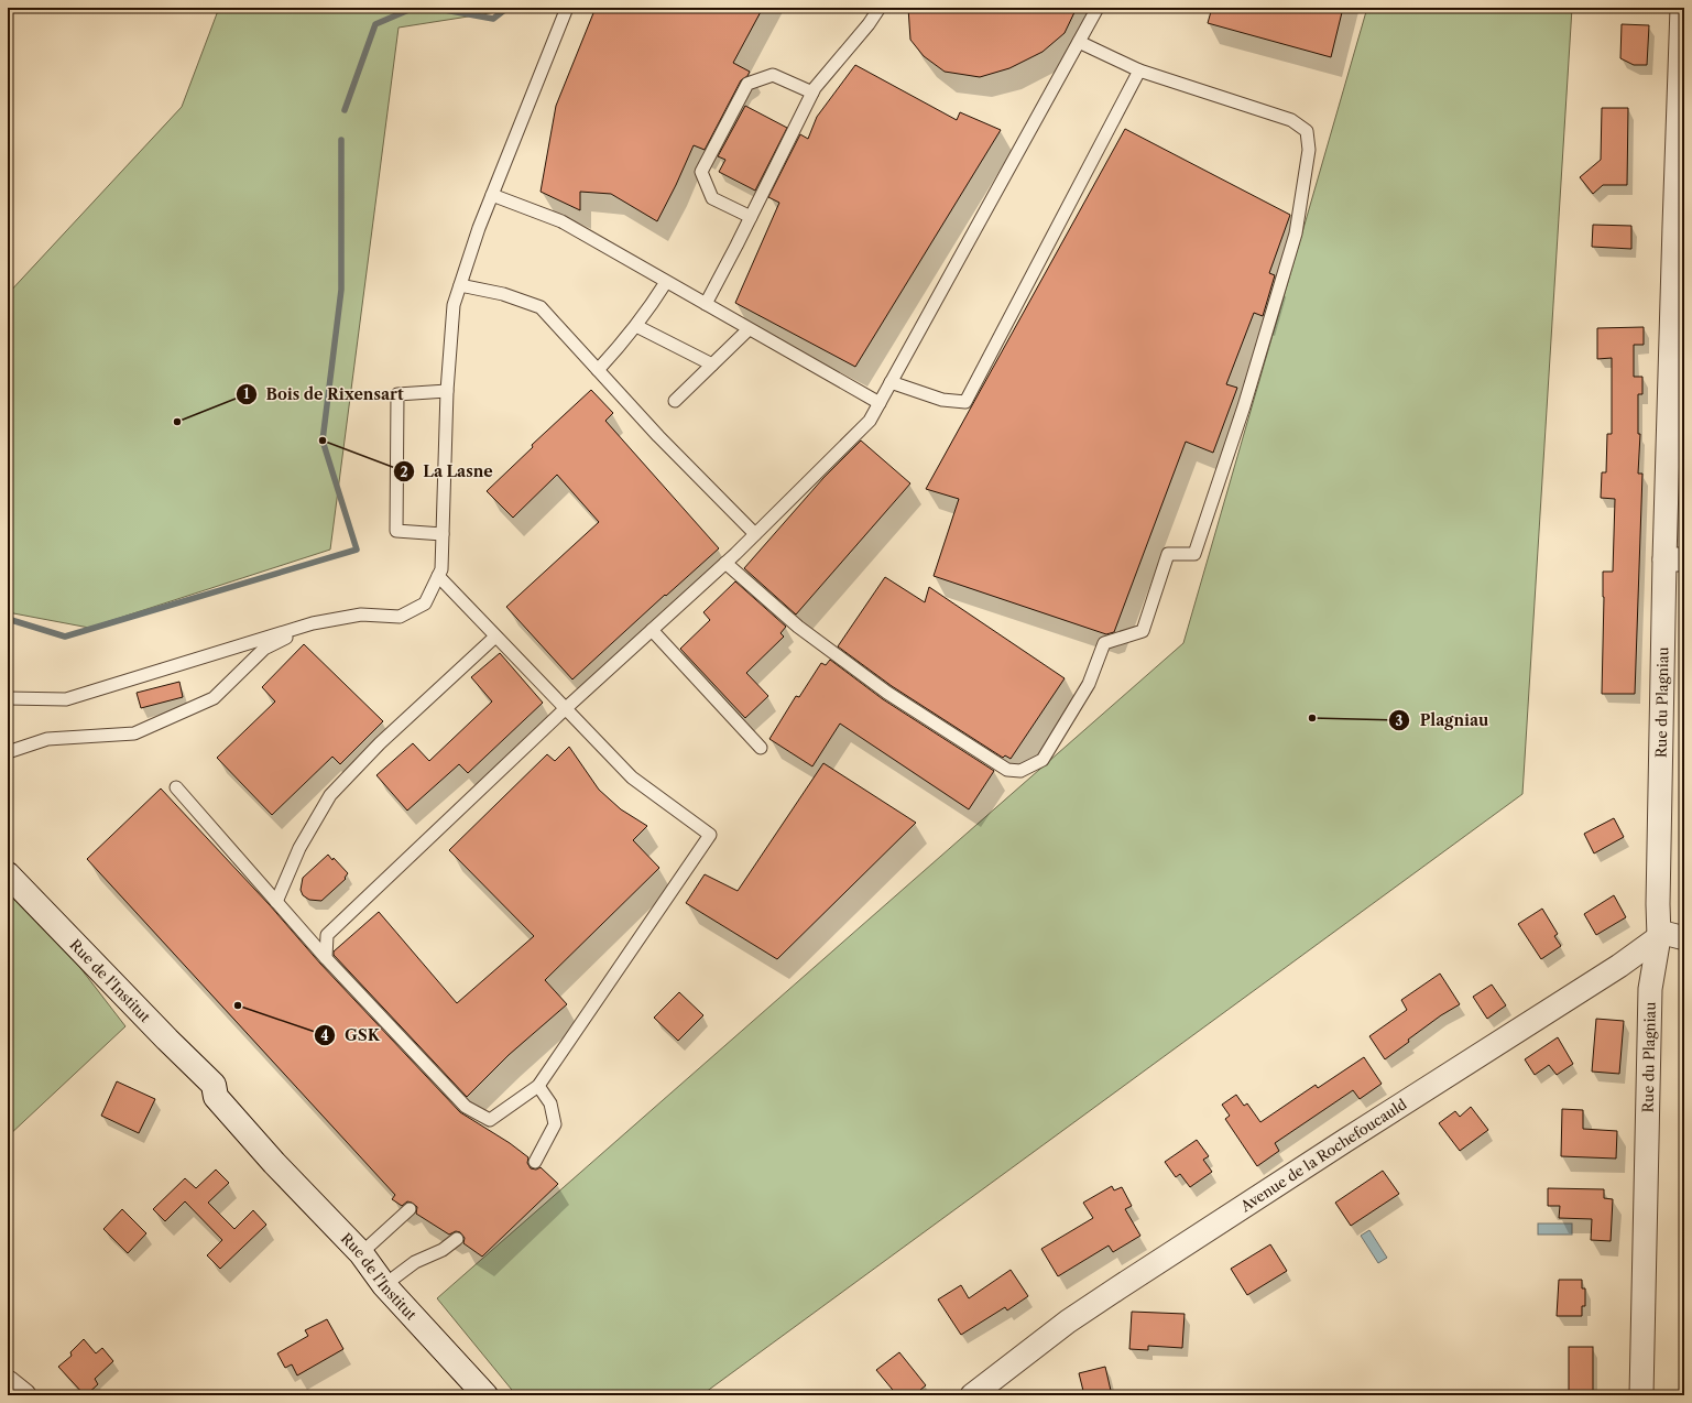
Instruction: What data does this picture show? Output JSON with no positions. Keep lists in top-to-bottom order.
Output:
{
  "streets": {
    "street": ["Rue du Plagniau", "Rue de l'Institut", "Avenue de la Rochefoucauld"]
  },
  "crossings": [
    ["Rue du Plagniau", "Avenue de la Rochefoucauld"]
  ],
  "places": [
    "Bois de Rixensart",
    "La Lasne",
    "Plagniau",
    "GSK"
  ]
}
